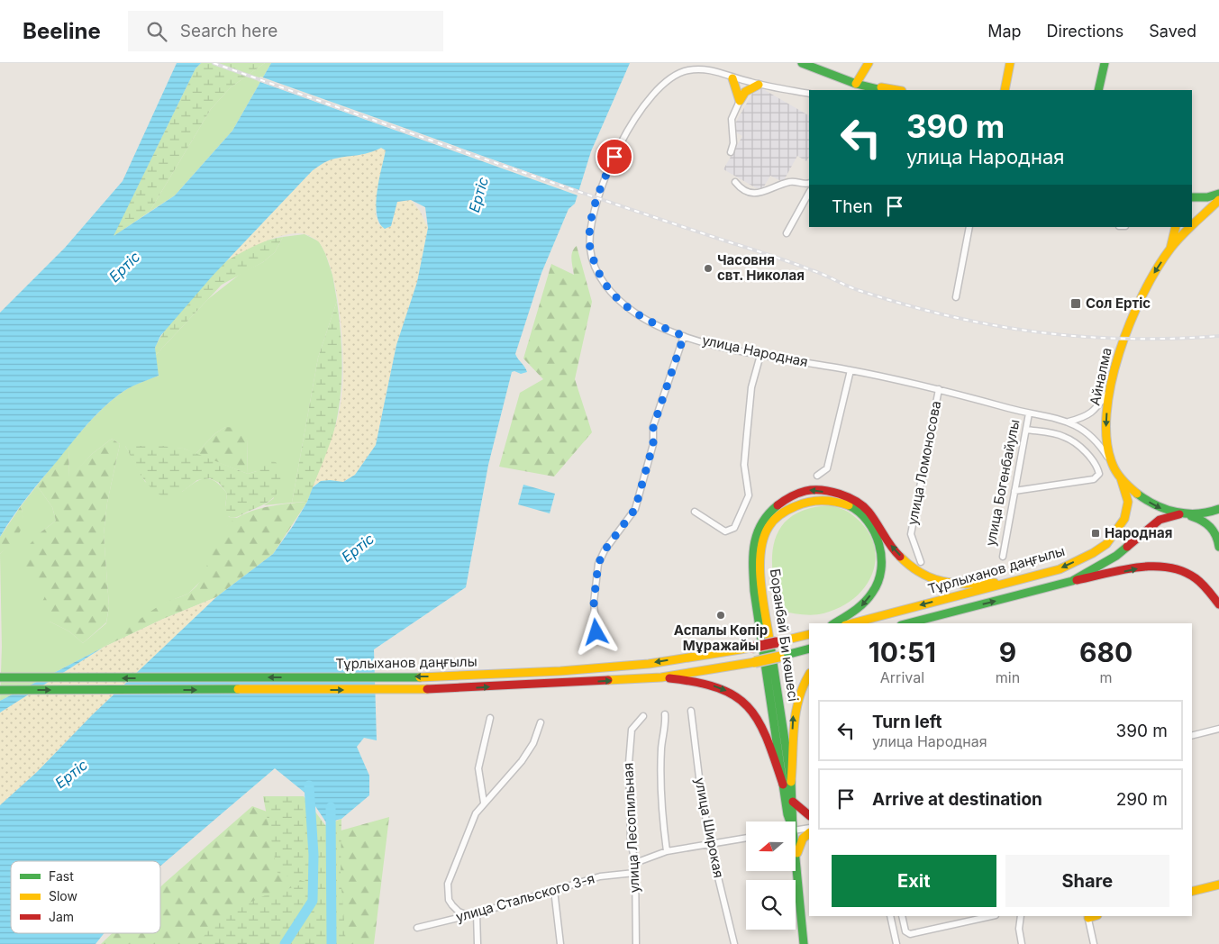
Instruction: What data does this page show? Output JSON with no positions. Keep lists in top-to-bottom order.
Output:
{
  "streets": {
    "main road": ["Айналма", "Тұрлыханов даңғылы", "Боранбай Би көшесі"],
    "street": [
      "улица Народная",
      "улица Ломоносова",
      "улица Богенбайулы",
      "улица Лесопильная",
      "улица Широкая",
      "улица Стальского 3-я"
    ]
  },
  "crossings": [
    ["улица Народная", "Айналма"],
    ["улица Народная", "улица Ломоносова"],
    ["улица Народная", "улица Богенбайулы"],
    ["Айналма", "Тұрлыханов даңғылы"],
    ["улица Лесопильная", "улица Стальского 3-я"]
  ],
  "one_way": ["Айналма"],
  "water": ["Ертіс"],
  "places": {
    "other": ["Часовня свт. Николая", "Аспалы Көпір Мұражайы"],
    "transit": ["Сол Ертіс", "Народная"]
  },
  "legend": ["Fast", "Slow", "Jam"],
  "north": "left",
  "page": {
    "header": "Beeline",
    "search": "Search here",
    "nav": ["Map", "Directions", "Saved"],
    "turn": ["390 m", "улица Народная"],
    "then": "Then",
    "eta": [
      "10:51",
      "Arrival",
      "9",
      "min",
      "680",
      "m"
    ],
    "list": [
      {
        "name": "Turn left",
        "note": "улица Народная",
        "value": "390 m"
      },
      {
        "name": "Arrive at destination",
        "value": "290 m"
      }
    ],
    "buttons": ["Exit", "Share"]
  }
}
